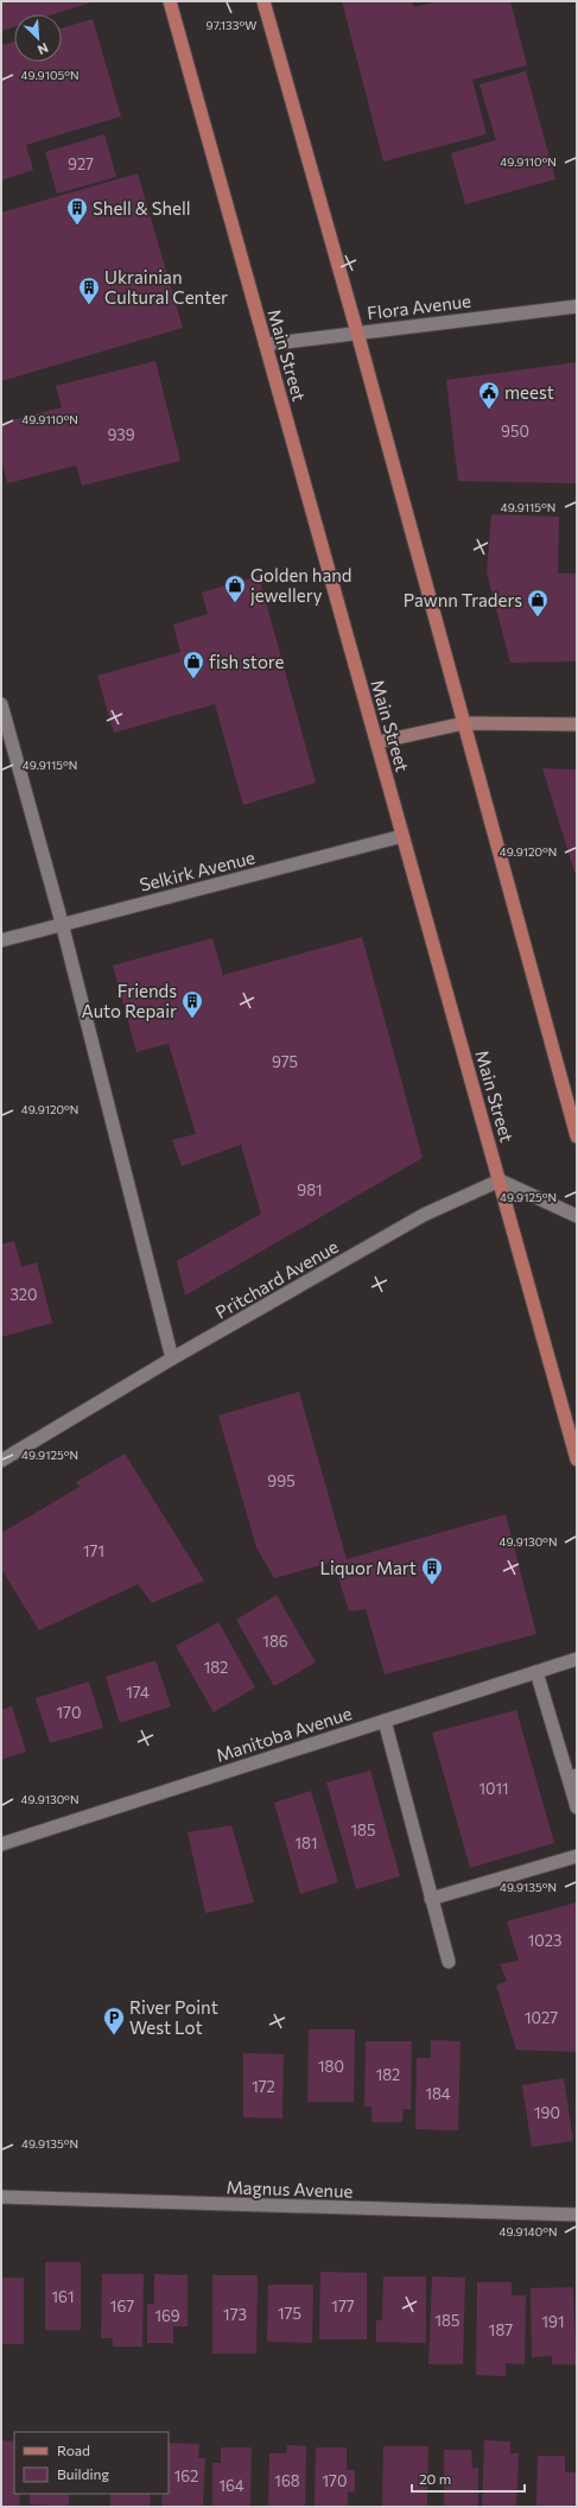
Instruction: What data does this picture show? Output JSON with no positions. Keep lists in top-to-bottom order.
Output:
{
  "streets": {
    "main road": ["Main Street"],
    "street": [
      "Flora Avenue",
      "Selkirk Avenue",
      "Pritchard Avenue",
      "Manitoba Avenue",
      "Magnus Avenue"
    ]
  },
  "crossings": [
    ["Flora Avenue", "Main Street"],
    ["Main Street", "Selkirk Avenue"],
    ["Main Street", "Pritchard Avenue"]
  ],
  "places": {
    "building": [
      "Shell & Shell",
      "Ukrainian Cultural Center",
      "Friends Auto Repair",
      "Liquor Mart"
    ],
    "public building": ["meest"],
    "shop": ["Golden hand jewellery", "Pawnn Traders", "fish store"],
    "parking": ["River Point West Lot"]
  },
  "house_numbers": [
    "927",
    "950",
    "939",
    "975",
    "981",
    "320",
    "995",
    "171",
    "186",
    "182",
    "174",
    "170",
    "1011",
    "185",
    "181",
    "1023",
    "1027",
    "180",
    "182",
    "172",
    "184",
    "190",
    "161",
    "167",
    "177",
    "175",
    "173",
    "169",
    "185",
    "191",
    "187",
    "162",
    "168",
    "170",
    "164"
  ],
  "legend": ["Road", "Building"],
  "scale_bar": "20 m",
  "north": "bottom right",
  "coordinates": [
    "97.133°W",
    "49.9105°N",
    "49.9110°N",
    "49.9115°N",
    "49.9120°N",
    "49.9125°N",
    "49.9130°N",
    "49.9135°N",
    "49.9140°N"
  ]
}
